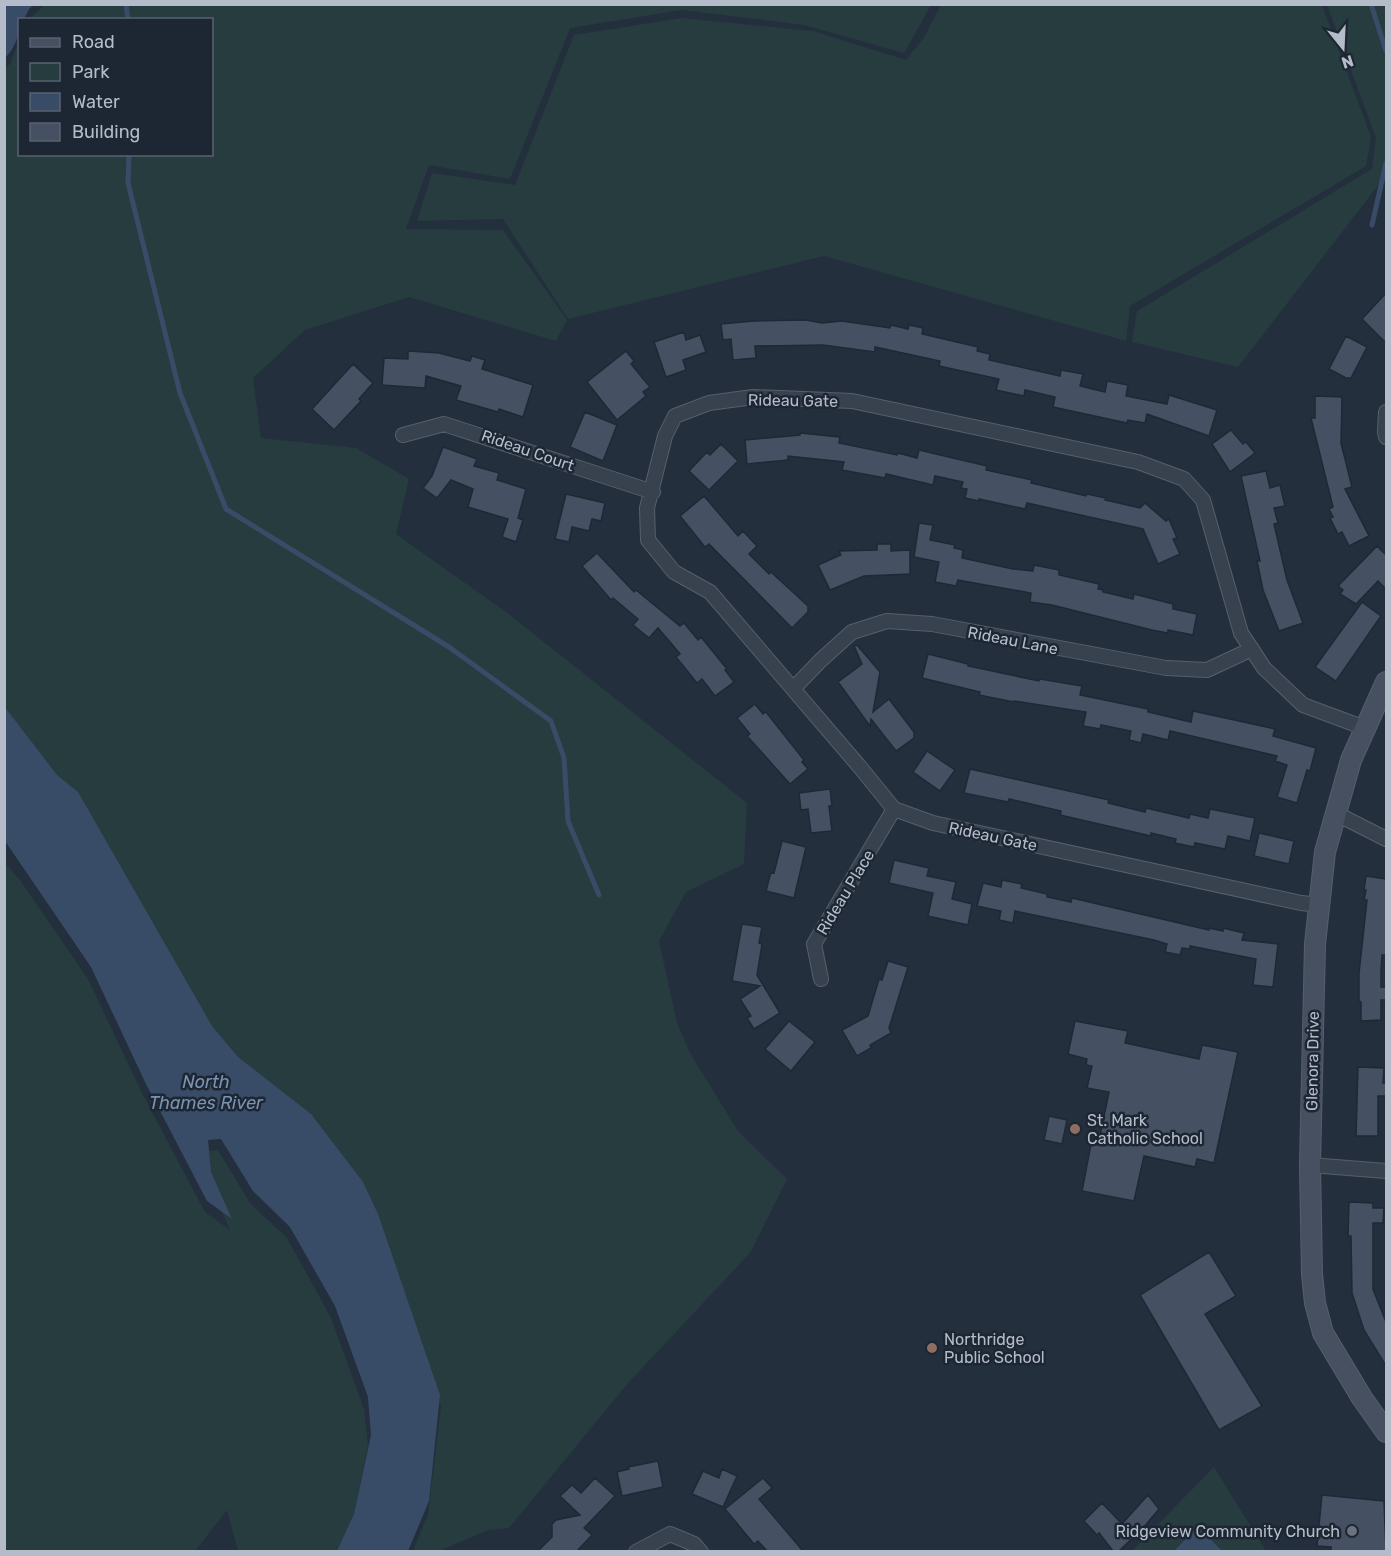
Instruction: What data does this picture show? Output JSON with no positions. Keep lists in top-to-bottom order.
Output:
{
  "streets": {
    "street": [
      "Rideau Gate",
      "Rideau Court",
      "Rideau Lane",
      "Rideau Place",
      "Glenora Drive"
    ]
  },
  "crossings": [
    ["Rideau Gate", "Rideau Court"],
    ["Rideau Gate", "Rideau Lane"],
    ["Rideau Gate", "Rideau Place"],
    ["Rideau Gate", "Glenora Drive"]
  ],
  "water": ["North Thames River"],
  "places": ["St. Mark Catholic School", "Northridge Public School", "Ridgeview Community Church"],
  "legend": [
    "Road",
    "Park",
    "Water",
    "Building"
  ],
  "north": "bottom"
}
